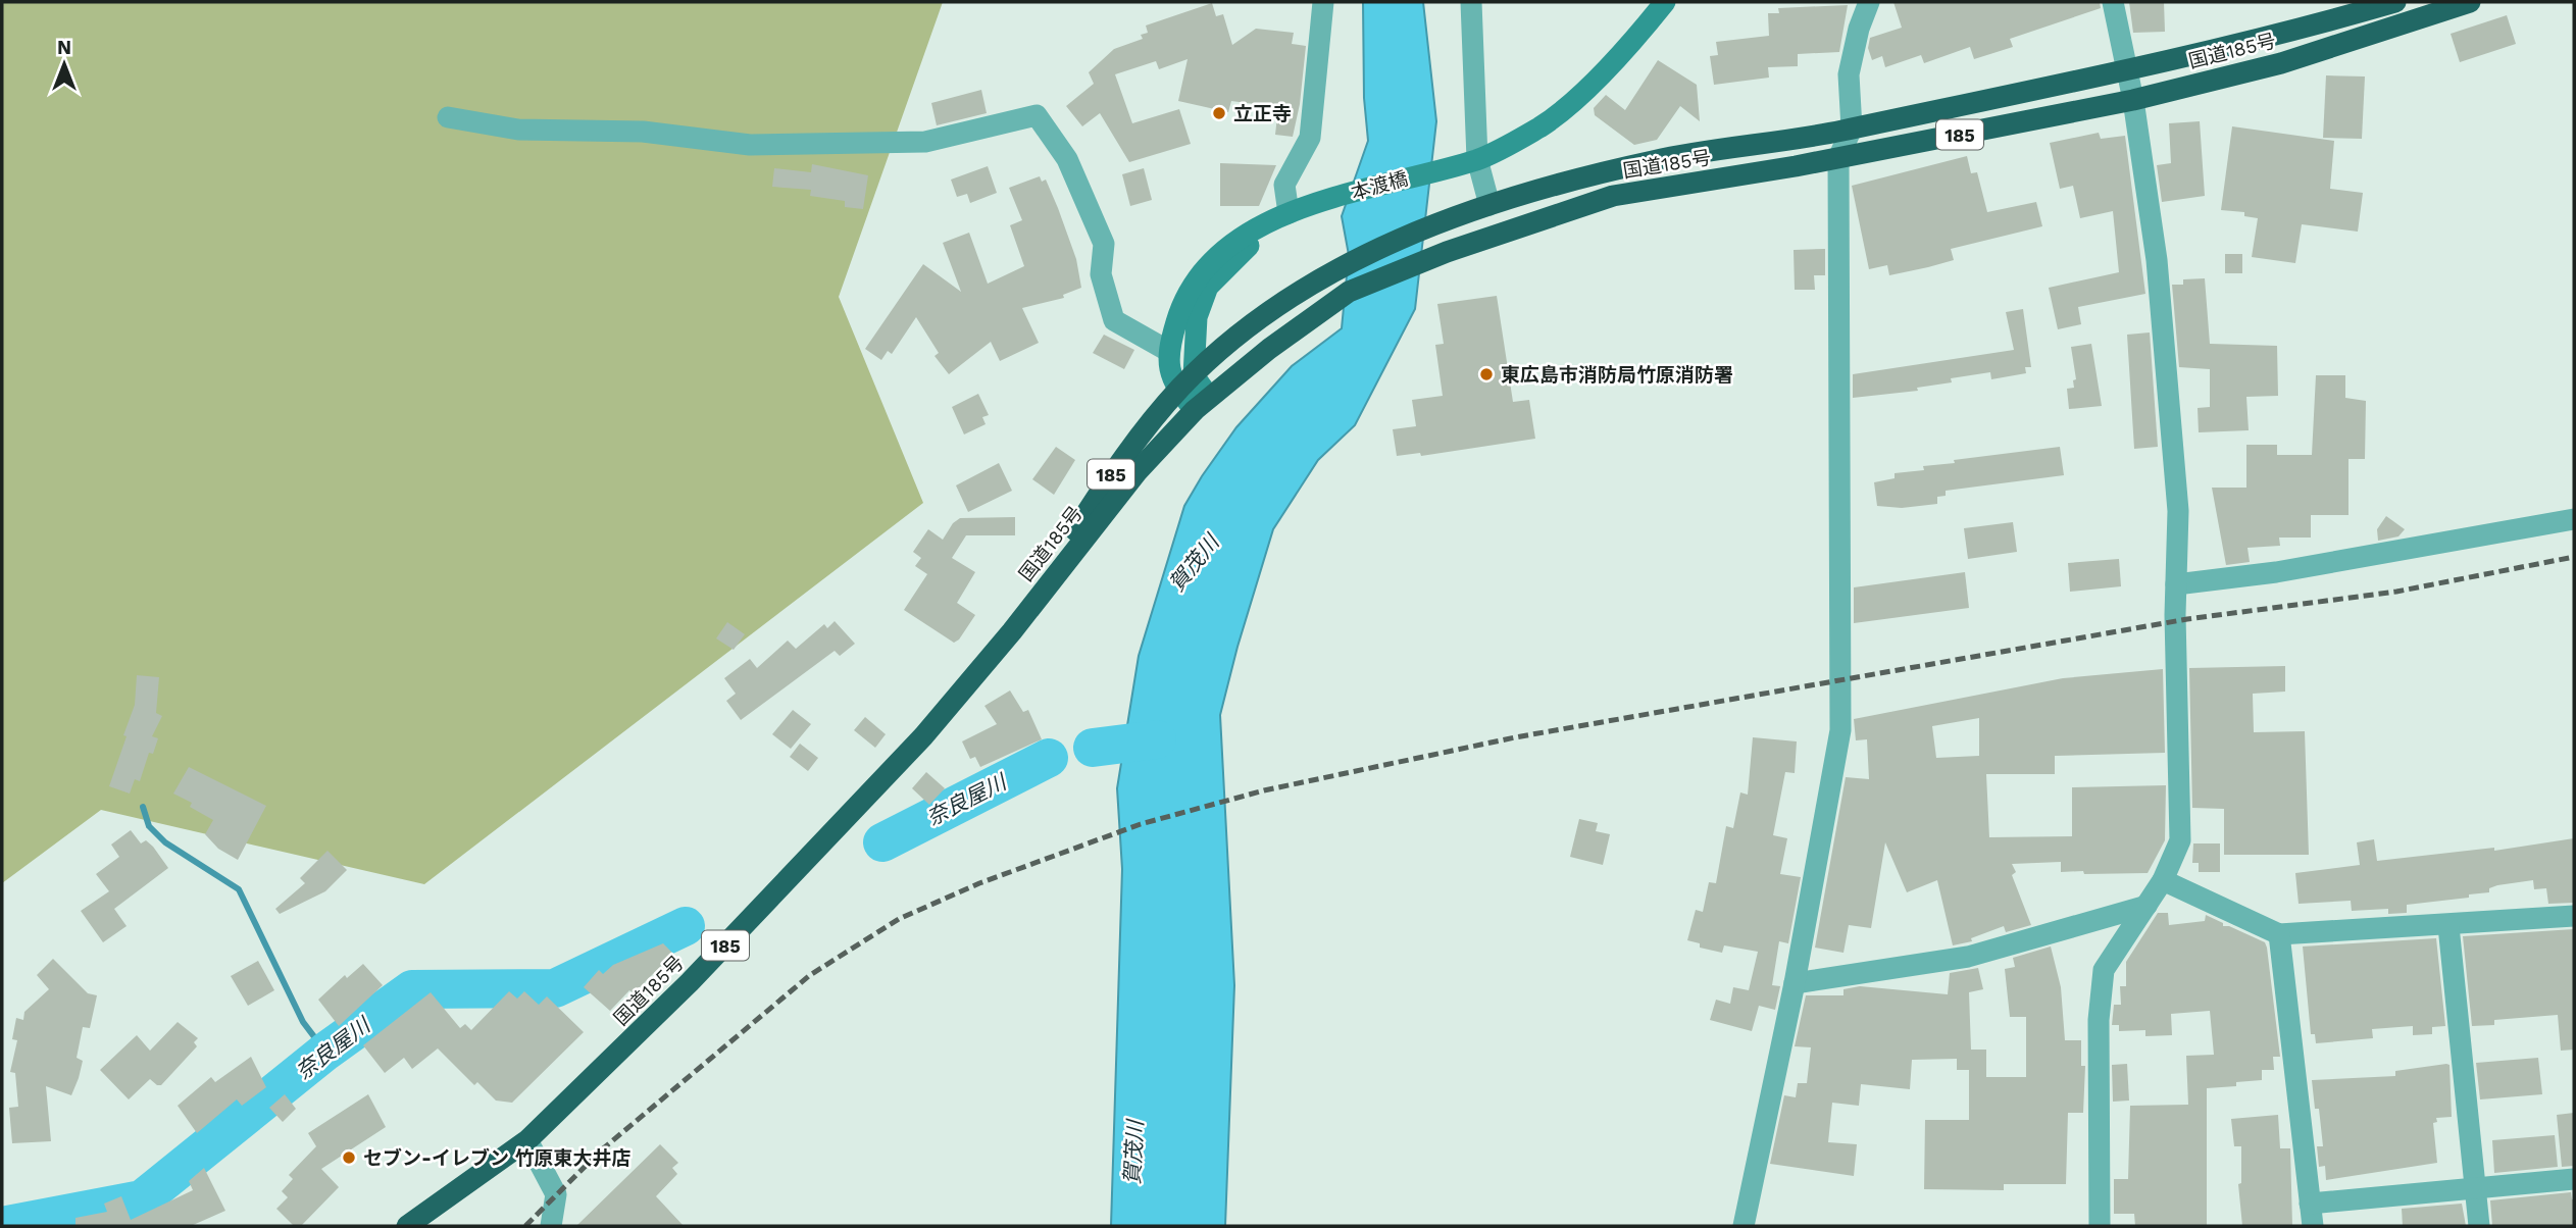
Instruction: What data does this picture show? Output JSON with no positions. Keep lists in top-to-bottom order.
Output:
{
  "streets": {
    "highway": ["国道185号", "185"],
    "street": ["本渡橋"]
  },
  "water": ["賀茂川", "奈良屋川"],
  "places": ["立正寺", "東広島市消防局竹原消防署", "セブン-イレブン 竹原東大井店"],
  "north": "top"
}
